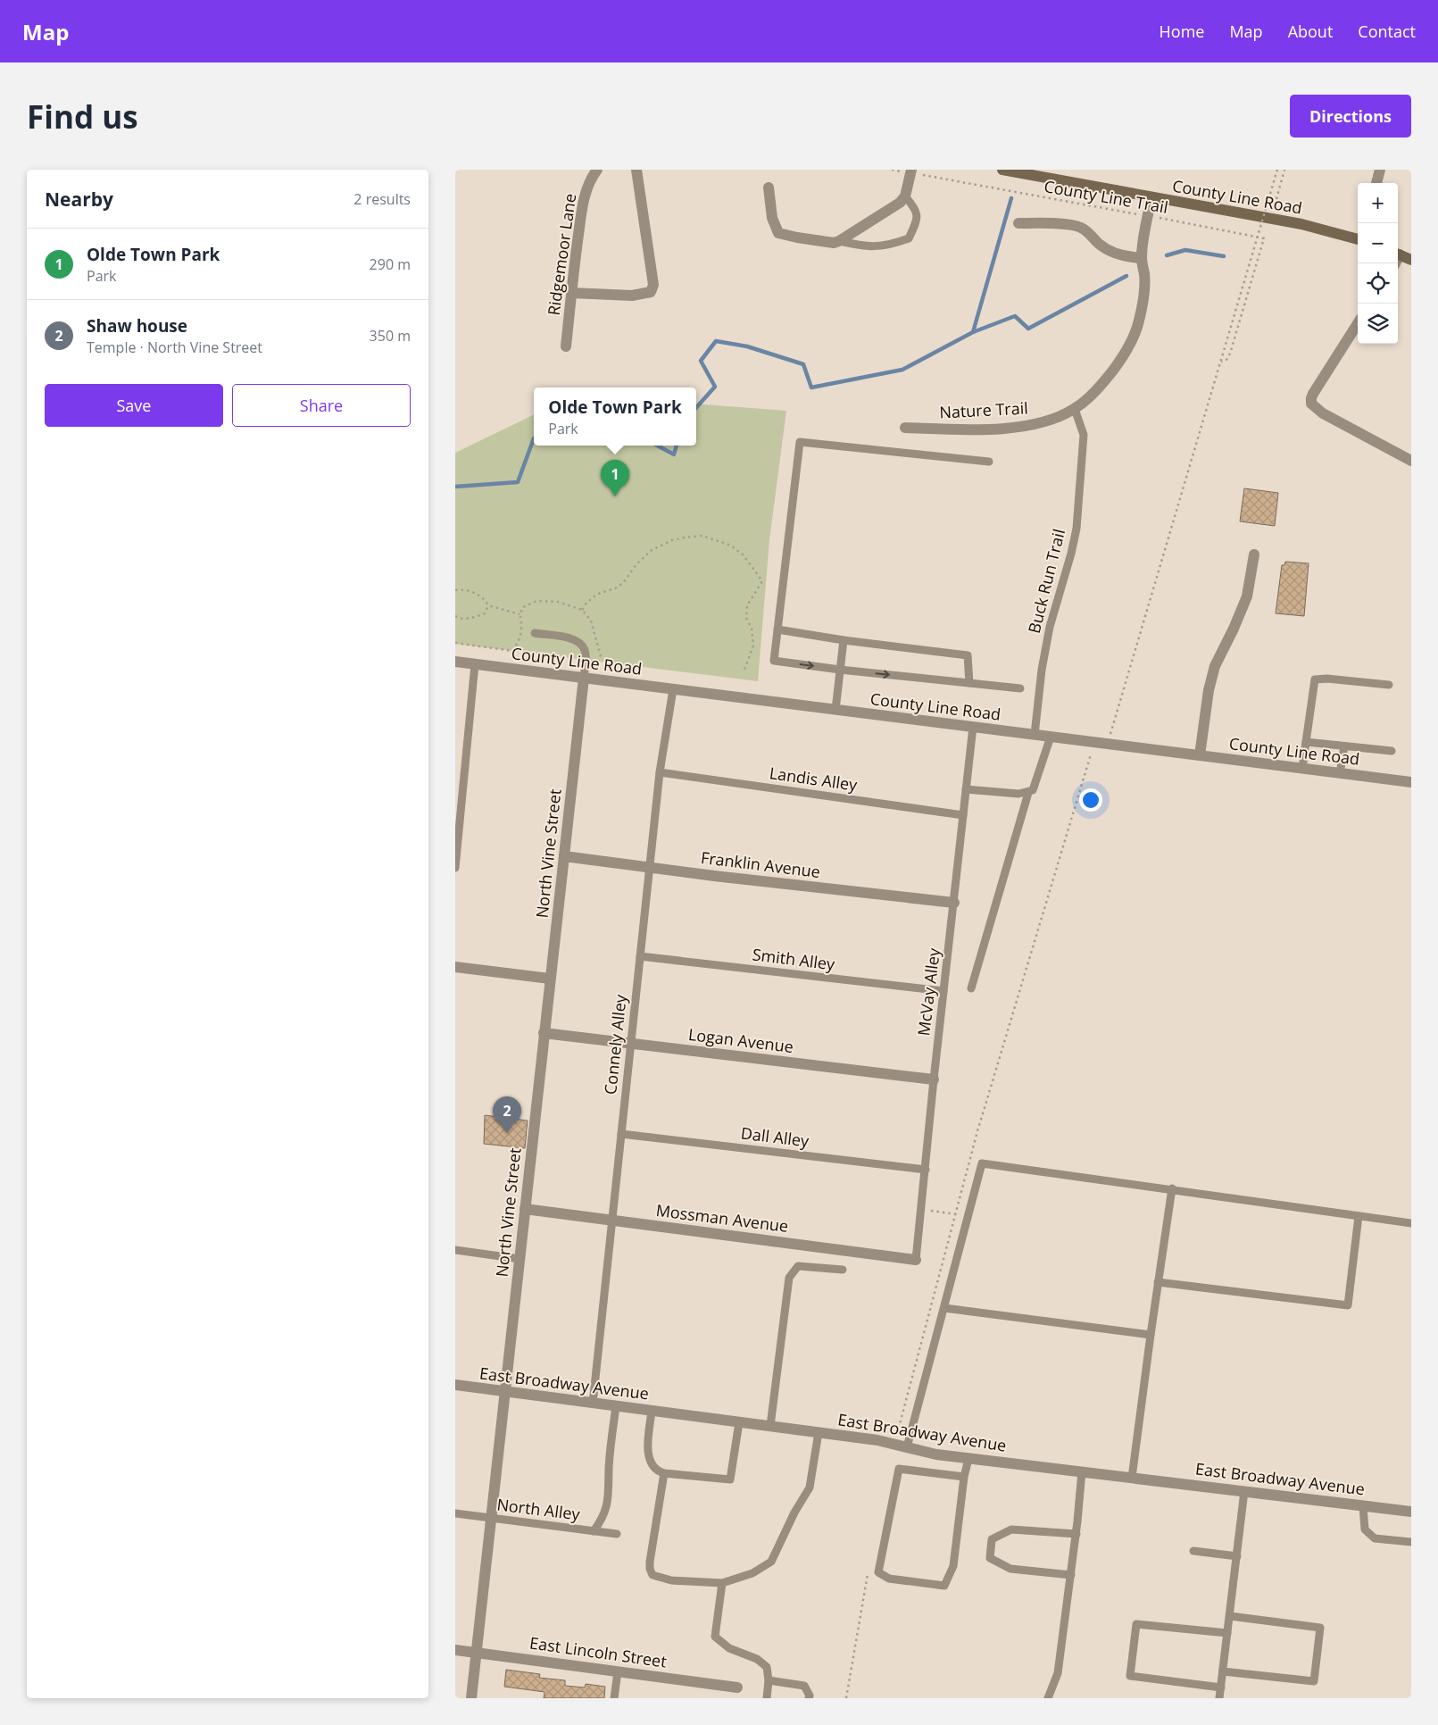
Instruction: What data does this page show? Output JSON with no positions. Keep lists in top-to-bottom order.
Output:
{
  "streets": {
    "main road": ["County Line Road"],
    "street": [
      "Ridgemoor Lane",
      "Nature Trail",
      "North Vine Street",
      "Franklin Avenue",
      "Logan Avenue",
      "Mossman Avenue",
      "East Broadway Avenue",
      "East Lincoln Street"
    ],
    "lane": [
      "Buck Run Trail",
      "Landis Alley",
      "Smith Alley",
      "McVay Alley",
      "Connely Alley",
      "Dall Alley",
      "North Alley"
    ],
    "path": ["County Line Trail"]
  },
  "crossings": [
    ["County Line Trail", "Nature Trail"],
    ["County Line Road", "Nature Trail"],
    ["County Line Road", "Buck Run Trail"],
    ["County Line Road", "North Vine Street"],
    ["County Line Road", "McVay Alley"],
    ["County Line Road", "Connely Alley"],
    ["Nature Trail", "Buck Run Trail"],
    ["Landis Alley", "McVay Alley"],
    ["Landis Alley", "Connely Alley"],
    ["North Vine Street", "Franklin Avenue"],
    ["North Vine Street", "Logan Avenue"],
    ["North Vine Street", "Mossman Avenue"],
    ["North Vine Street", "East Broadway Avenue"],
    ["North Vine Street", "North Alley"],
    ["North Vine Street", "East Lincoln Street"],
    ["Franklin Avenue", "McVay Alley"],
    ["Franklin Avenue", "Connely Alley"],
    ["Smith Alley", "McVay Alley"],
    ["Smith Alley", "Connely Alley"],
    ["McVay Alley", "Logan Avenue"],
    ["McVay Alley", "Dall Alley"],
    ["McVay Alley", "Mossman Avenue"],
    ["Logan Avenue", "Connely Alley"],
    ["Connely Alley", "Dall Alley"],
    ["Connely Alley", "Mossman Avenue"],
    ["Connely Alley", "East Broadway Avenue"]
  ],
  "page": {
    "header": "Map",
    "nav": [
      "Home",
      "Map",
      "About",
      "Contact"
    ],
    "buttons": [
      "Directions",
      ["Save", "Share"]
    ],
    "title": "Find us",
    "heading": ["Nearby", "2 results"],
    "map_buttons": ["+", "−"],
    "list": [
      {
        "mark": "1",
        "name": "Olde Town Park",
        "note": "Park",
        "value": "290 m"
      },
      {
        "mark": "2",
        "name": "Shaw house",
        "note": "Temple · North Vine Street",
        "value": "350 m"
      }
    ],
    "popup": ["Olde Town Park", "Park"],
    "pins": ["1", "2"]
  }
}
